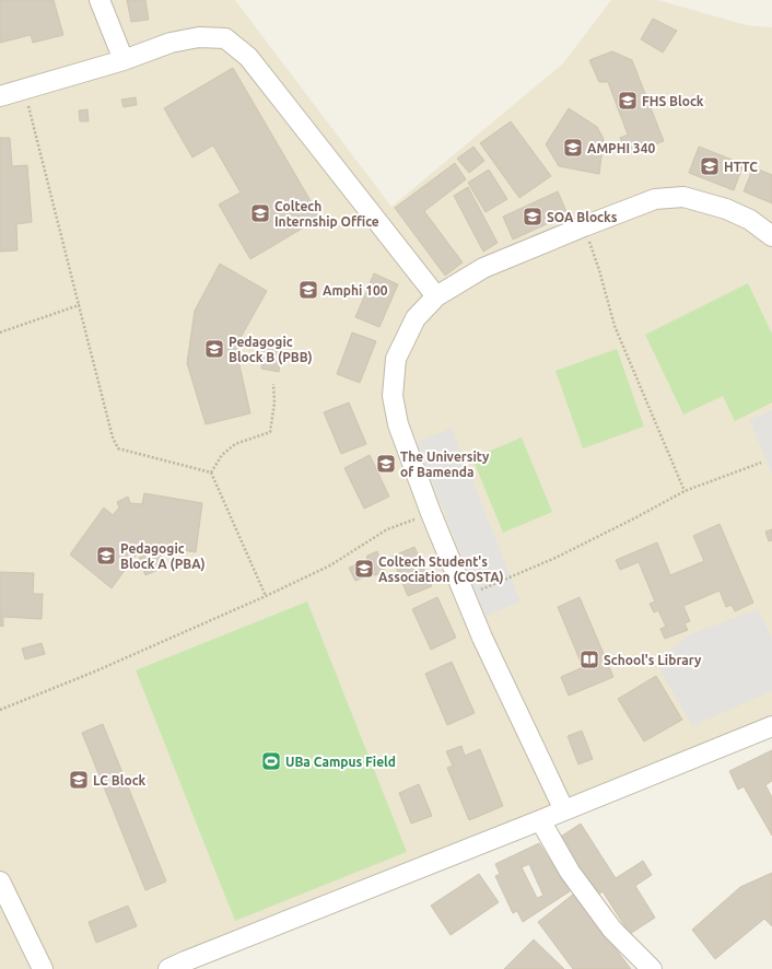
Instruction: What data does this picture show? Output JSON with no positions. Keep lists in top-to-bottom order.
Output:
{
  "places": {
    "school or university": [
      "FHS Block",
      "AMPHI 340",
      "HTTC",
      "Coltech Internship Office",
      "SOA Blocks",
      "Amphi 100",
      "Pedagogic Block B (PBB)",
      "The University of Bamenda",
      "Pedagogic Block A (PBA)",
      "Coltech Student's Association (COSTA)",
      "LC Block"
    ],
    "library": ["School's Library"],
    "sports": ["UBa Campus Field"]
  }
}
